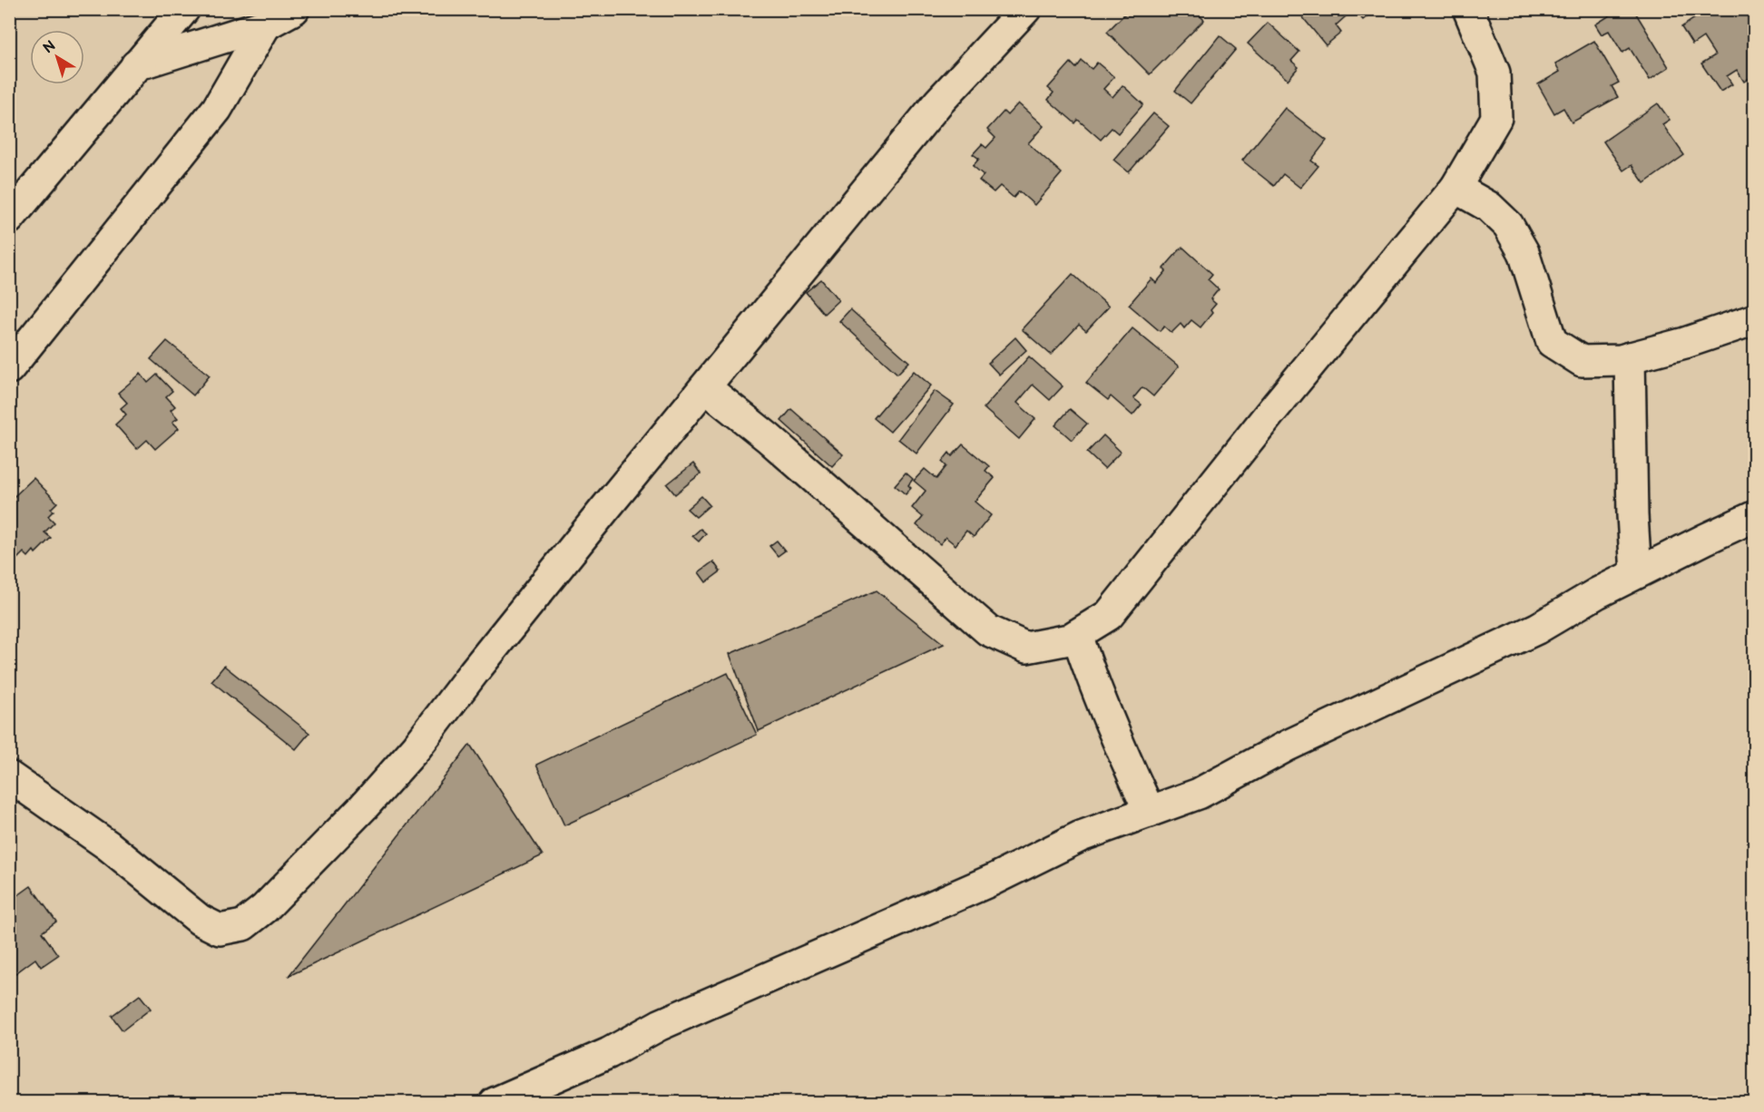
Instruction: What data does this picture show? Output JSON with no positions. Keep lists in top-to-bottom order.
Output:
{
  "north": "top left"
}
